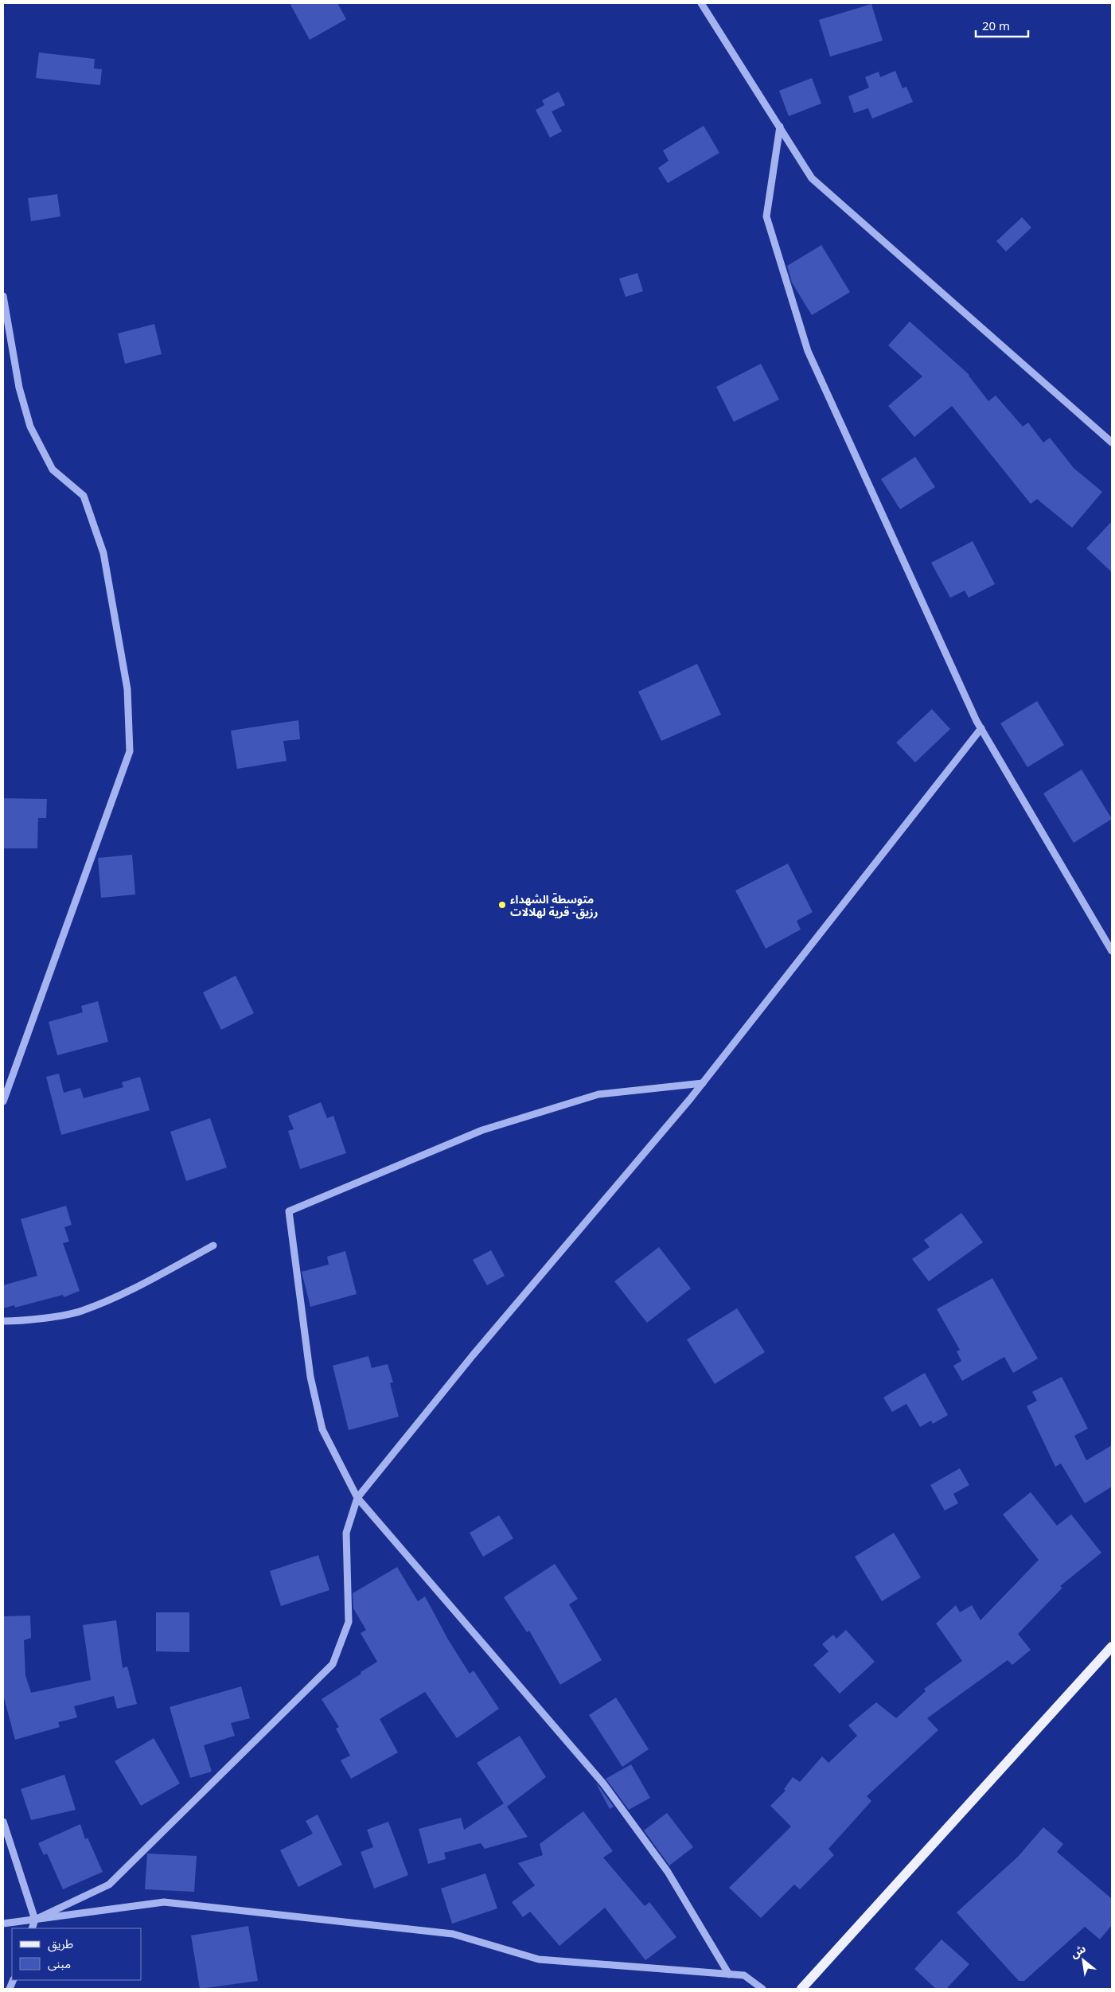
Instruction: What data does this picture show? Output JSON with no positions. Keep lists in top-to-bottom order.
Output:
{
  "places": ["متوسطة الشهداء رزيق- قرية لهلالات"],
  "legend": ["طريق", "مبنى"],
  "scale_bar": "20 m",
  "north": "top left"
}
